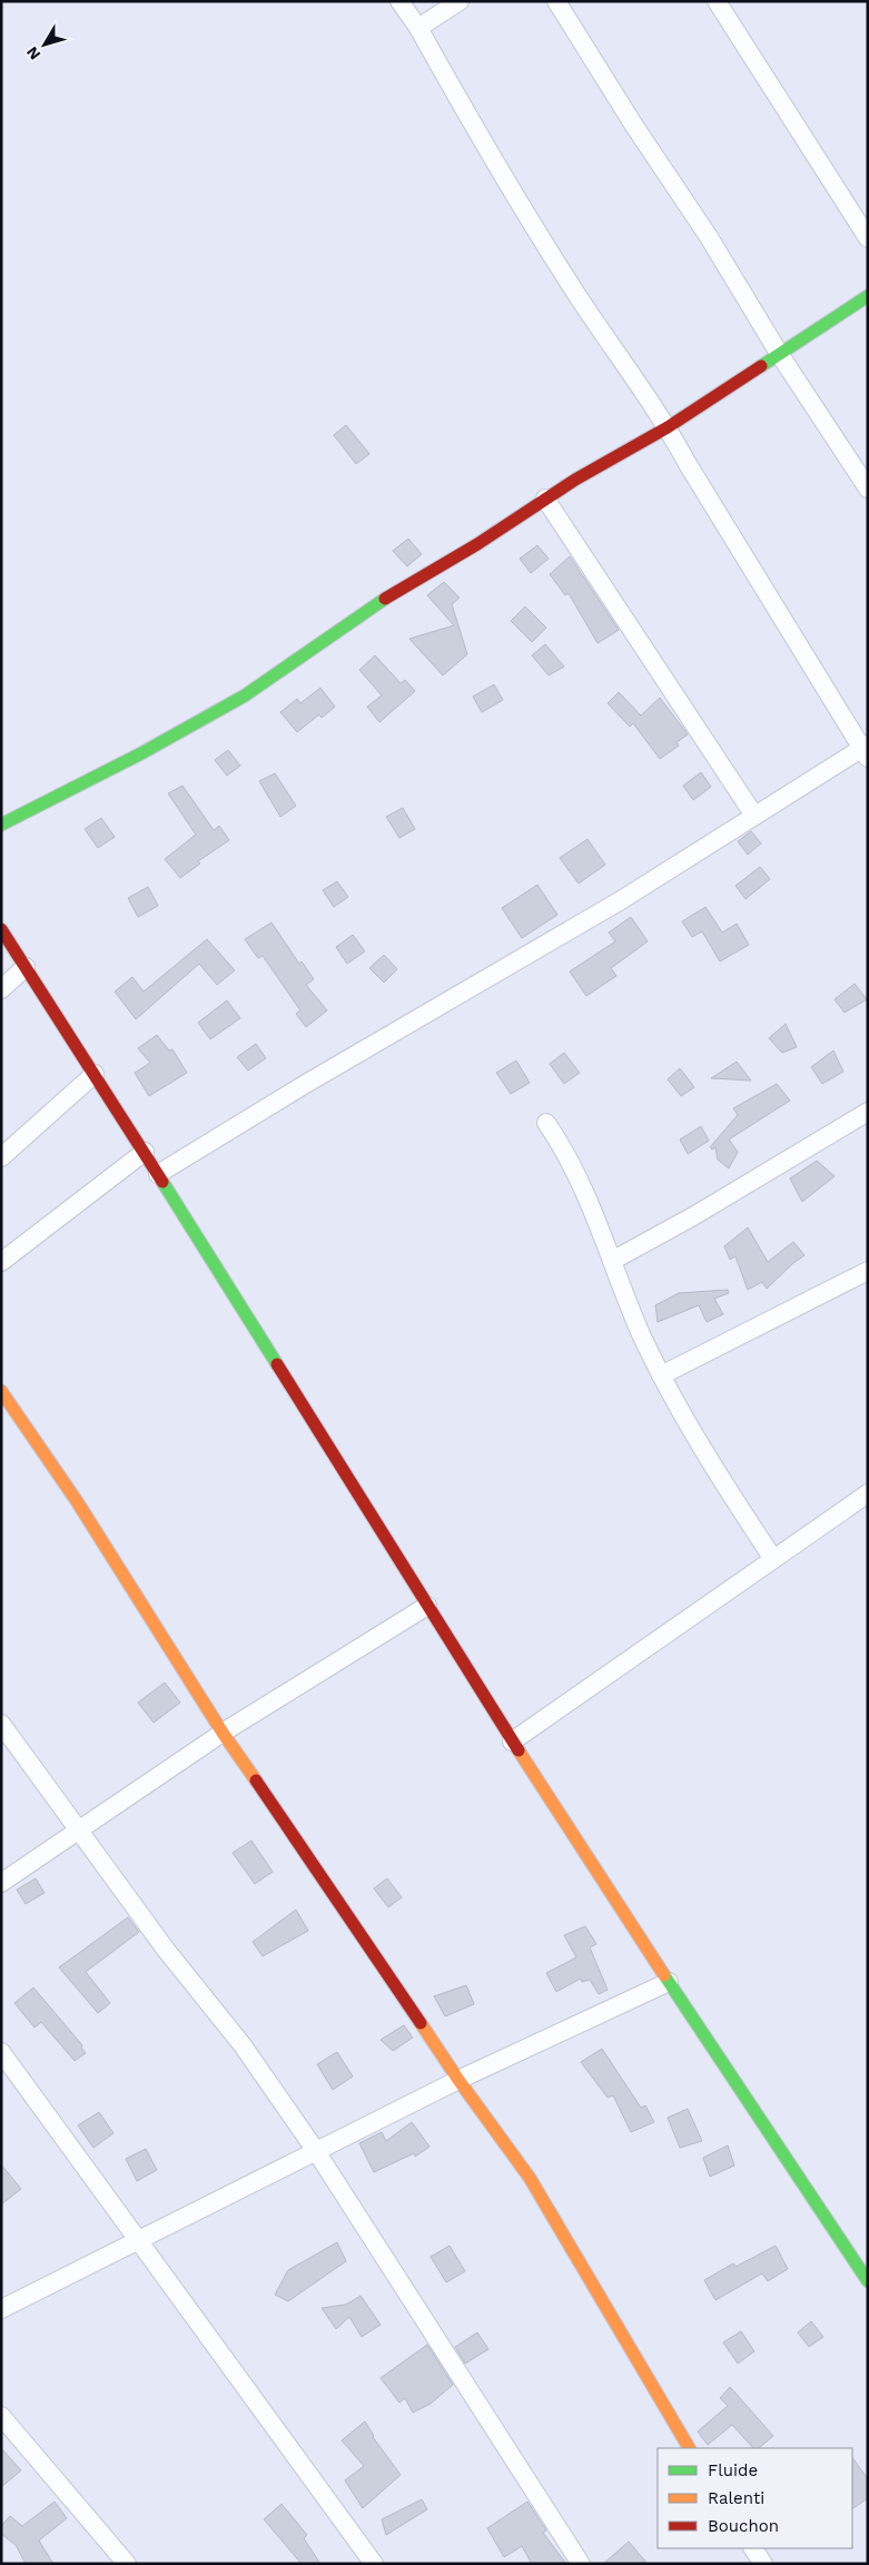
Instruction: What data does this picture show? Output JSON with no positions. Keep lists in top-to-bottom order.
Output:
{
  "legend": ["Fluide", "Ralenti", "Bouchon"],
  "north": "bottom left"
}
